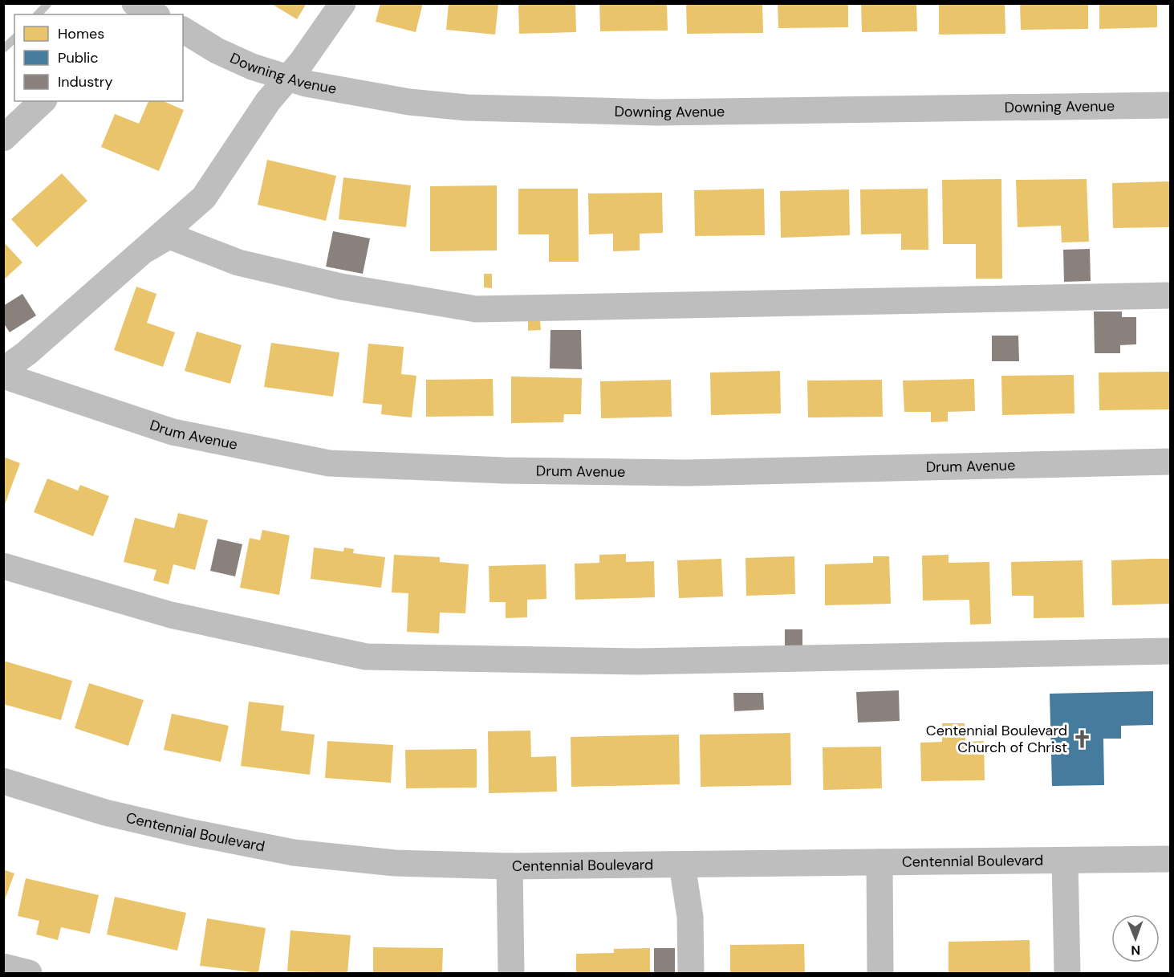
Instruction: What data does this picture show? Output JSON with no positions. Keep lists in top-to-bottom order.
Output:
{
  "streets": {
    "street": ["Downing Avenue", "Drum Avenue", "Centennial Boulevard"]
  },
  "places": {
    "church": ["Centennial Boulevard Church of Christ"]
  },
  "legend": ["Homes", "Public", "Industry"],
  "north": "bottom"
}
